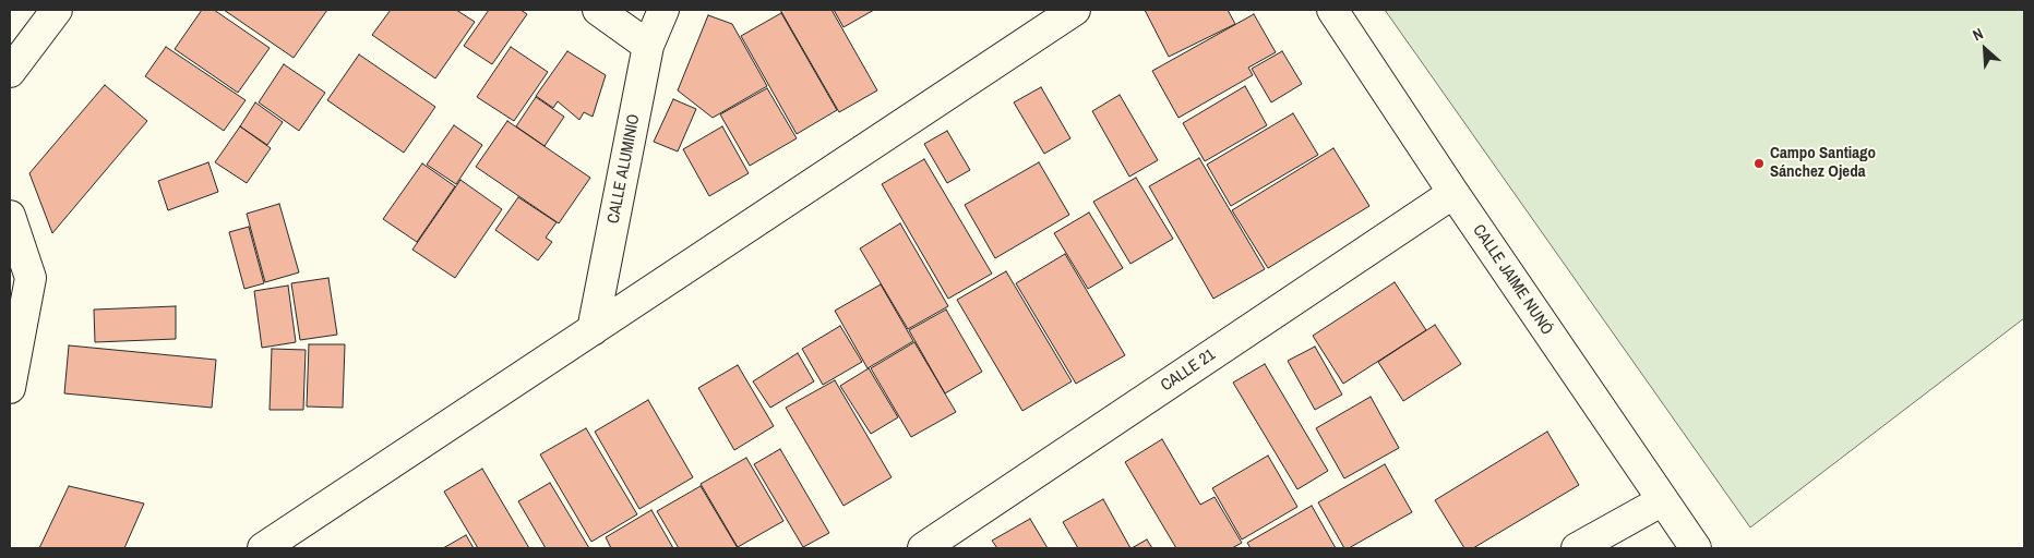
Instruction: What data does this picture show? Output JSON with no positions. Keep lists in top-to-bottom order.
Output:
{
  "streets": {
    "street": ["CALLE ALUMINIO", "CALLE JAIME NUNÓ", "CALLE 21"]
  },
  "crossings": [
    ["CALLE JAIME NUNÓ", "CALLE 21"]
  ],
  "places": ["Campo Santiago Sánchez Ojeda"],
  "north": "top left"
}
